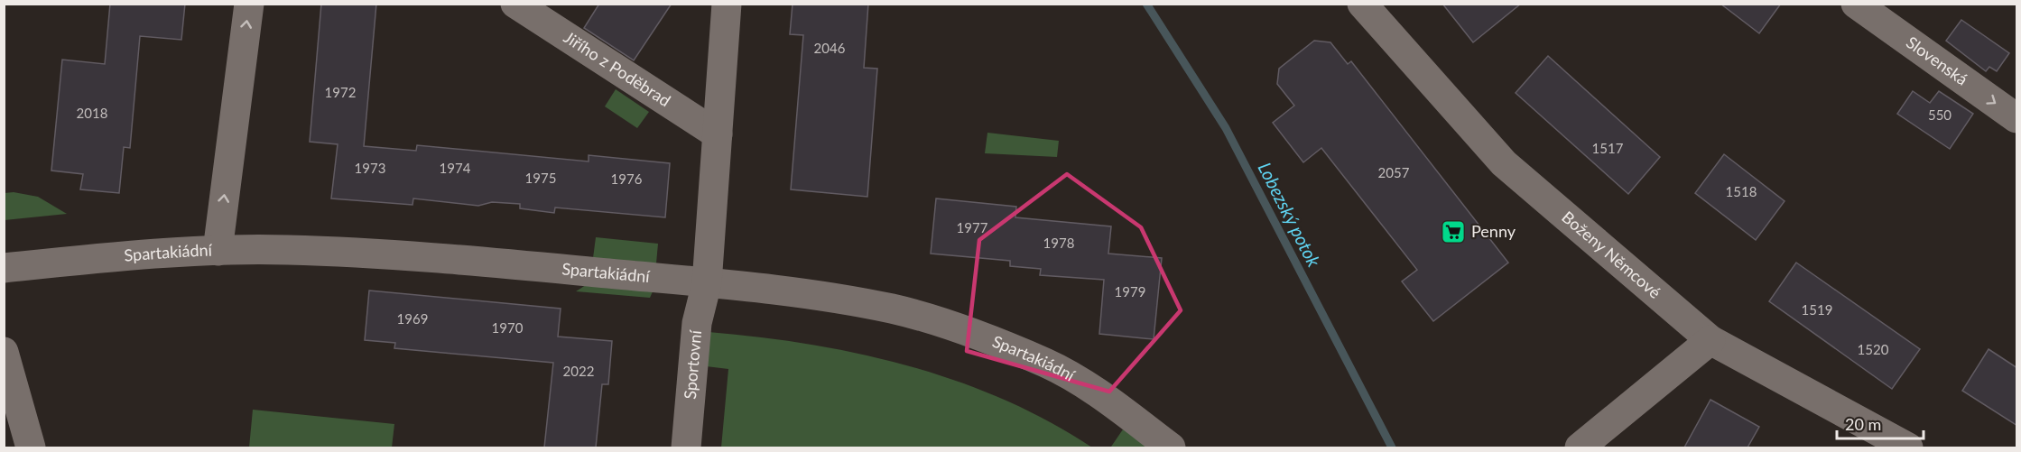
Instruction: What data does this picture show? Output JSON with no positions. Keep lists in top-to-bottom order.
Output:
{
  "streets": {
    "street": [
      "Slovenská",
      "Jiřího z Poděbrad",
      "Spartakiádní",
      "Boženy Němcové",
      "Sportovní"
    ]
  },
  "crossings": [
    ["Jiřího z Poděbrad", "Sportovní"],
    ["Spartakiádní", "Sportovní"]
  ],
  "one_way": ["Slovenská"],
  "water": ["Lobezský potok"],
  "places": {
    "supermarket": ["Penny"]
  },
  "house_numbers": [
    "2046",
    "1972",
    "2018",
    "550",
    "1517",
    "1973",
    "1974",
    "2057",
    "1975",
    "1976",
    "1518",
    "1977",
    "1978",
    "1979",
    "1519",
    "1969",
    "1970",
    "1520",
    "2022"
  ],
  "scale_bar": "20 m"
}
